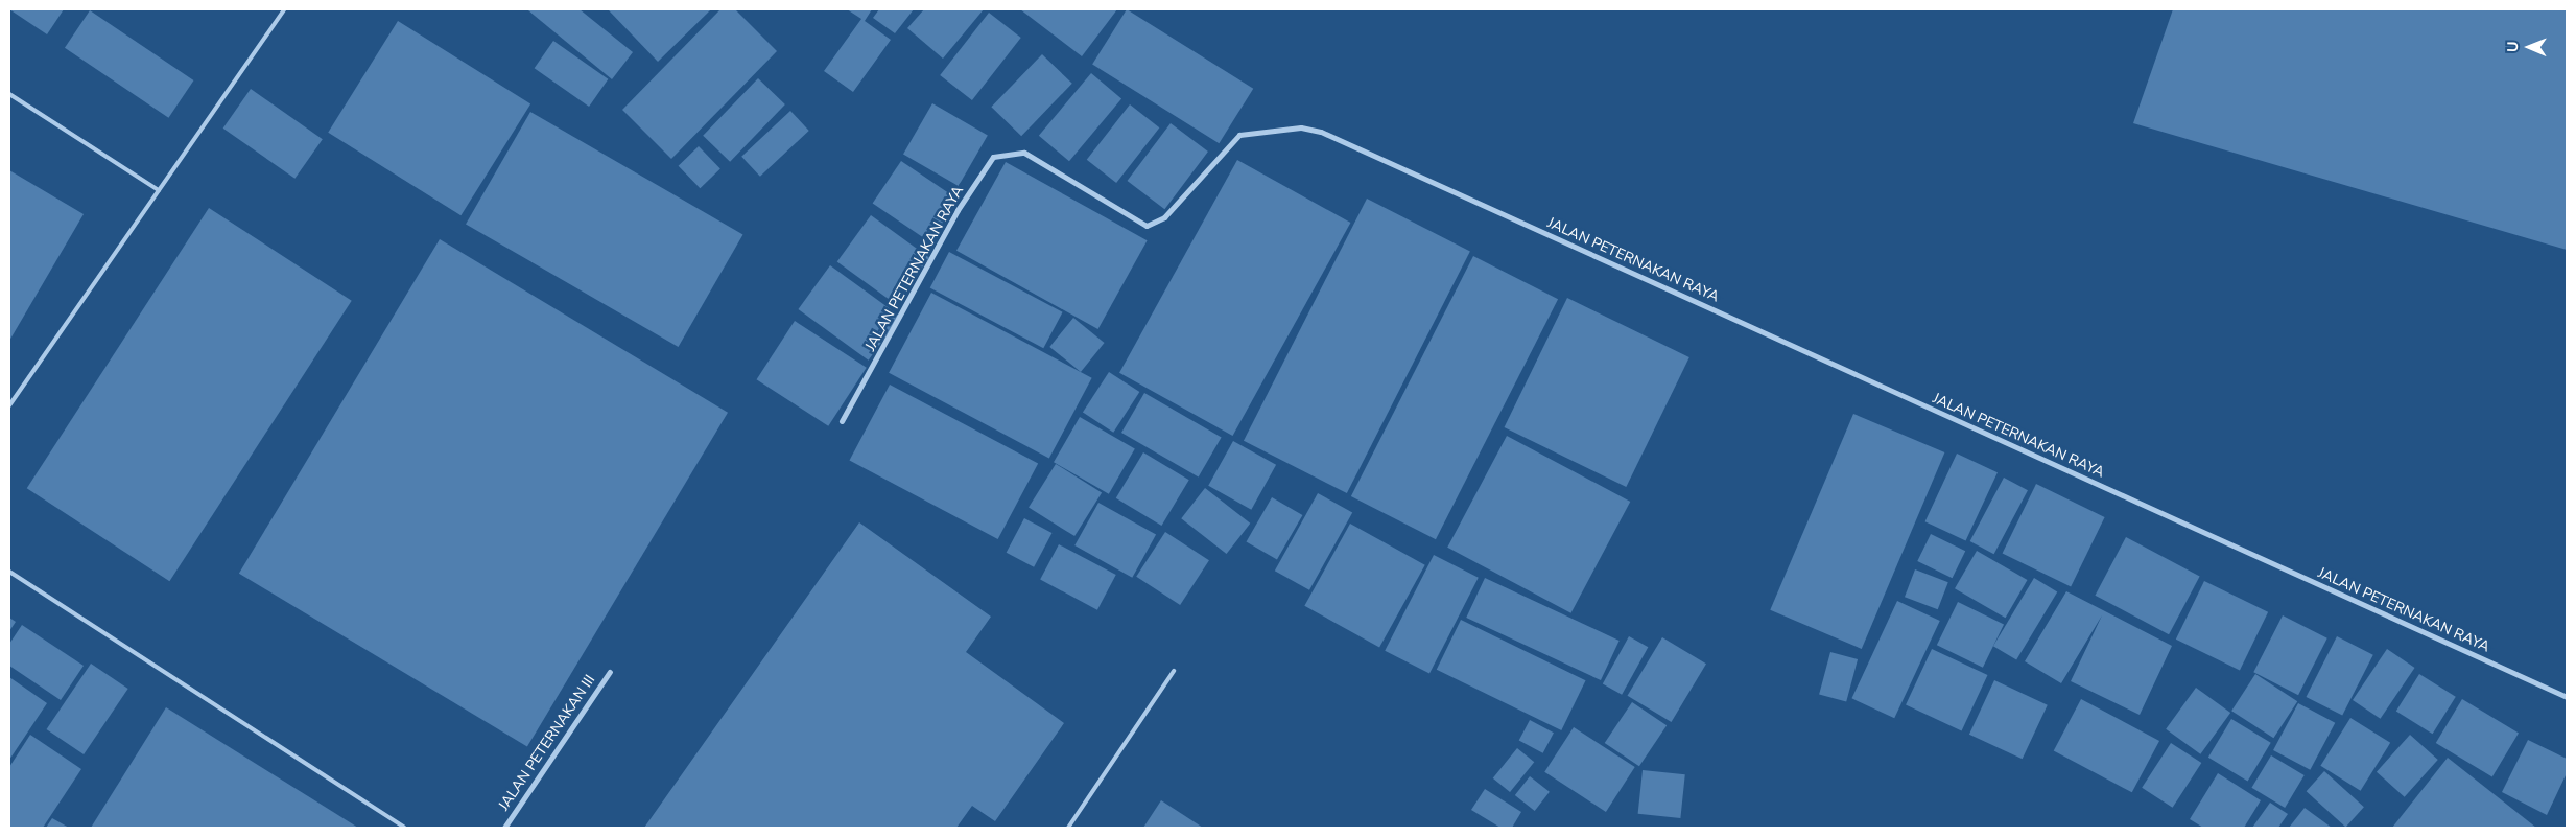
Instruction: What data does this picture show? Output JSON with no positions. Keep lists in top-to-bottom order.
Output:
{
  "streets": {
    "street": ["JALAN PETERNAKAN RAYA", "JALAN PETERNAKAN III"]
  },
  "north": "left"
}
